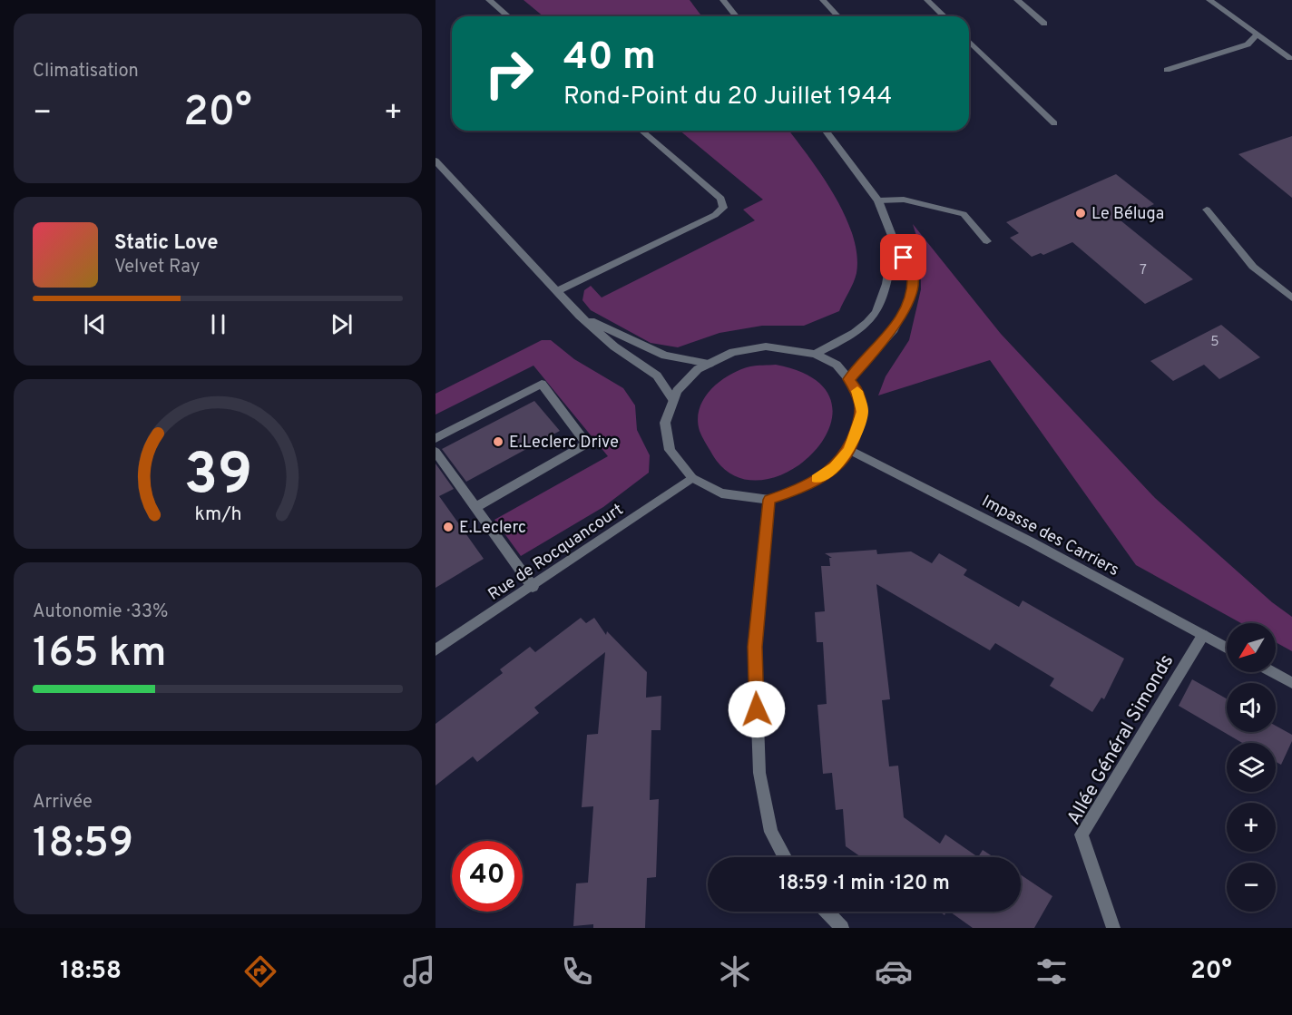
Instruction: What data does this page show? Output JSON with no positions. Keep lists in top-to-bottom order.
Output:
{
  "streets": {
    "street": ["Impasse des Carriers", "Rue de Rocquancourt", "Allée Général Simonds"]
  },
  "crossings": [
    ["Impasse des Carriers", "Rue de Rocquancourt"],
    ["Impasse des Carriers", "Allée Général Simonds"]
  ],
  "places": ["Le Béluga", "E.Leclerc Drive", "E.Leclerc"],
  "house_numbers": ["7", "5"],
  "north": "bottom left",
  "page": {
    "tile": [
      "Climatisation",
      ["Autonomie · 33%", "165 km"],
      ["Arrivée", "18:59"]
    ],
    "turn": ["40 m", "Rond-Point du 20 Juillet 1944"],
    "heat": ["−", "20°", "+"],
    "song": ["Static Love", "Velvet Ray"],
    "map_buttons": ["+", "−"],
    "limit": "40",
    "trip": "18:59 · 1 min · 120 m",
    "tabs": ["18:58", "20°"],
    "gauge": ["39", "km/h"]
  }
}
